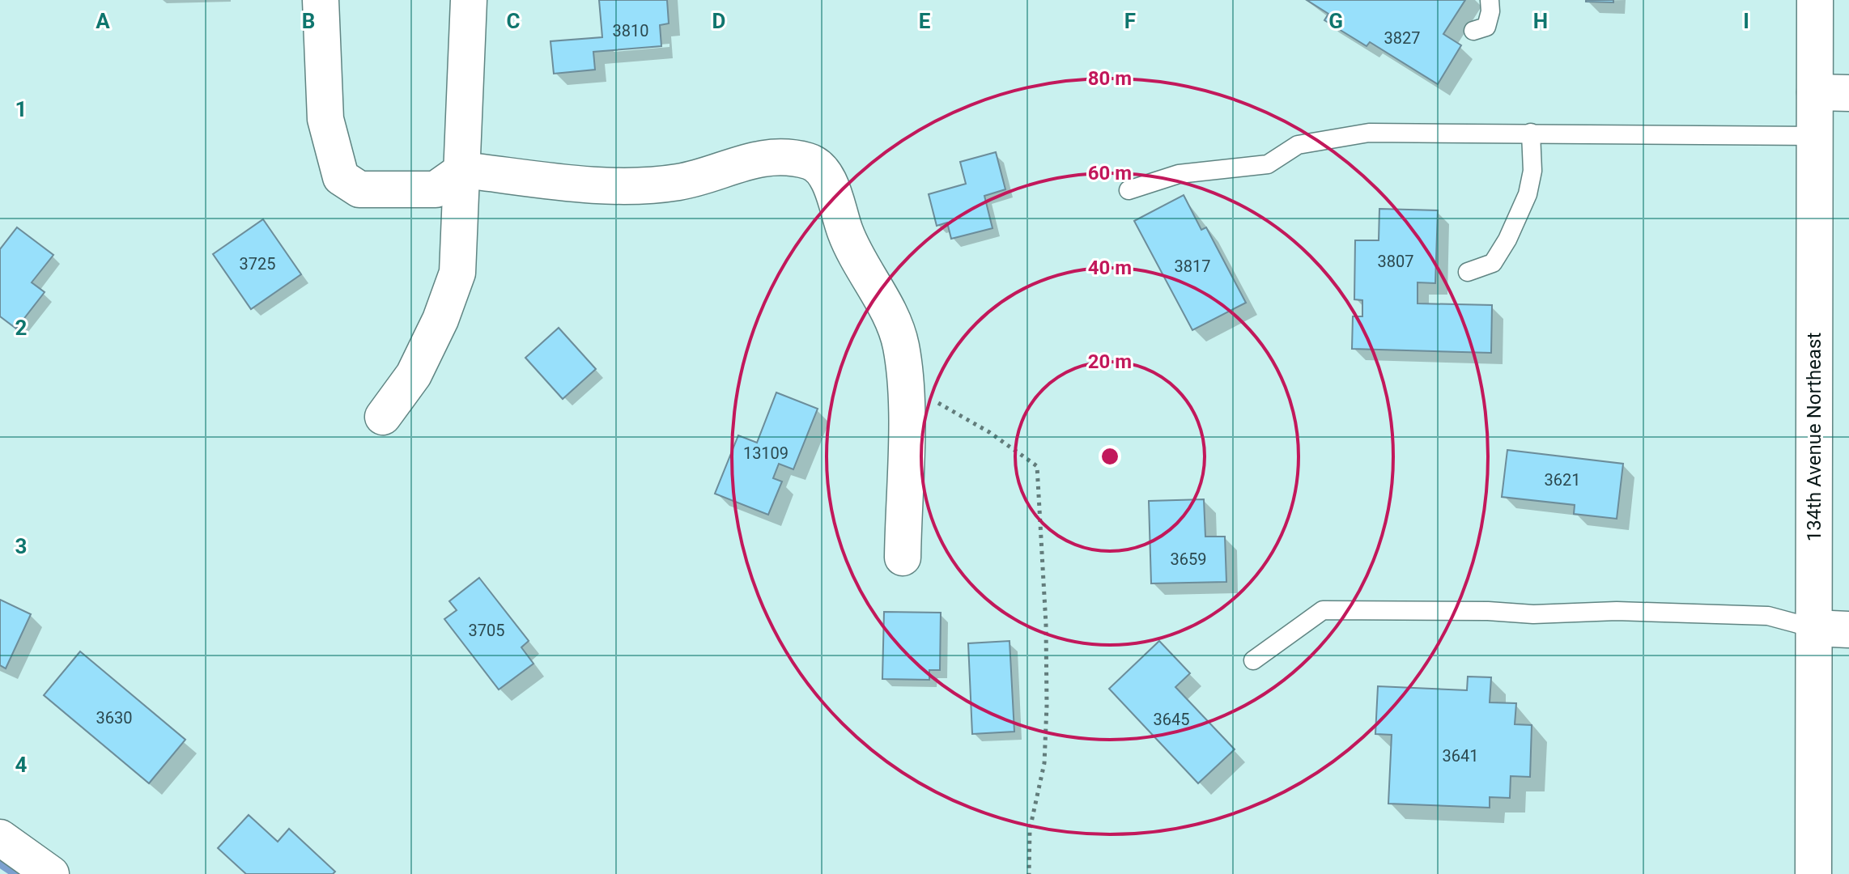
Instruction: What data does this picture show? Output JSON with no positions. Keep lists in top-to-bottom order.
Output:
{
  "streets": {
    "street": ["134th Avenue Northeast"]
  },
  "house_numbers": [
    "3810",
    "3827",
    "3807",
    "3725",
    "3817",
    "13109",
    "3621",
    "3659",
    "3705",
    "3630",
    "3645",
    "3641"
  ],
  "grid": {
    "columns": [
      "A",
      "B",
      "C",
      "D",
      "E",
      "F",
      "G",
      "H",
      "I"
    ],
    "rows": [
      "1",
      "2",
      "3",
      "4"
    ]
  },
  "rings": [
    "80 m",
    "60 m",
    "40 m",
    "20 m"
  ]
}
